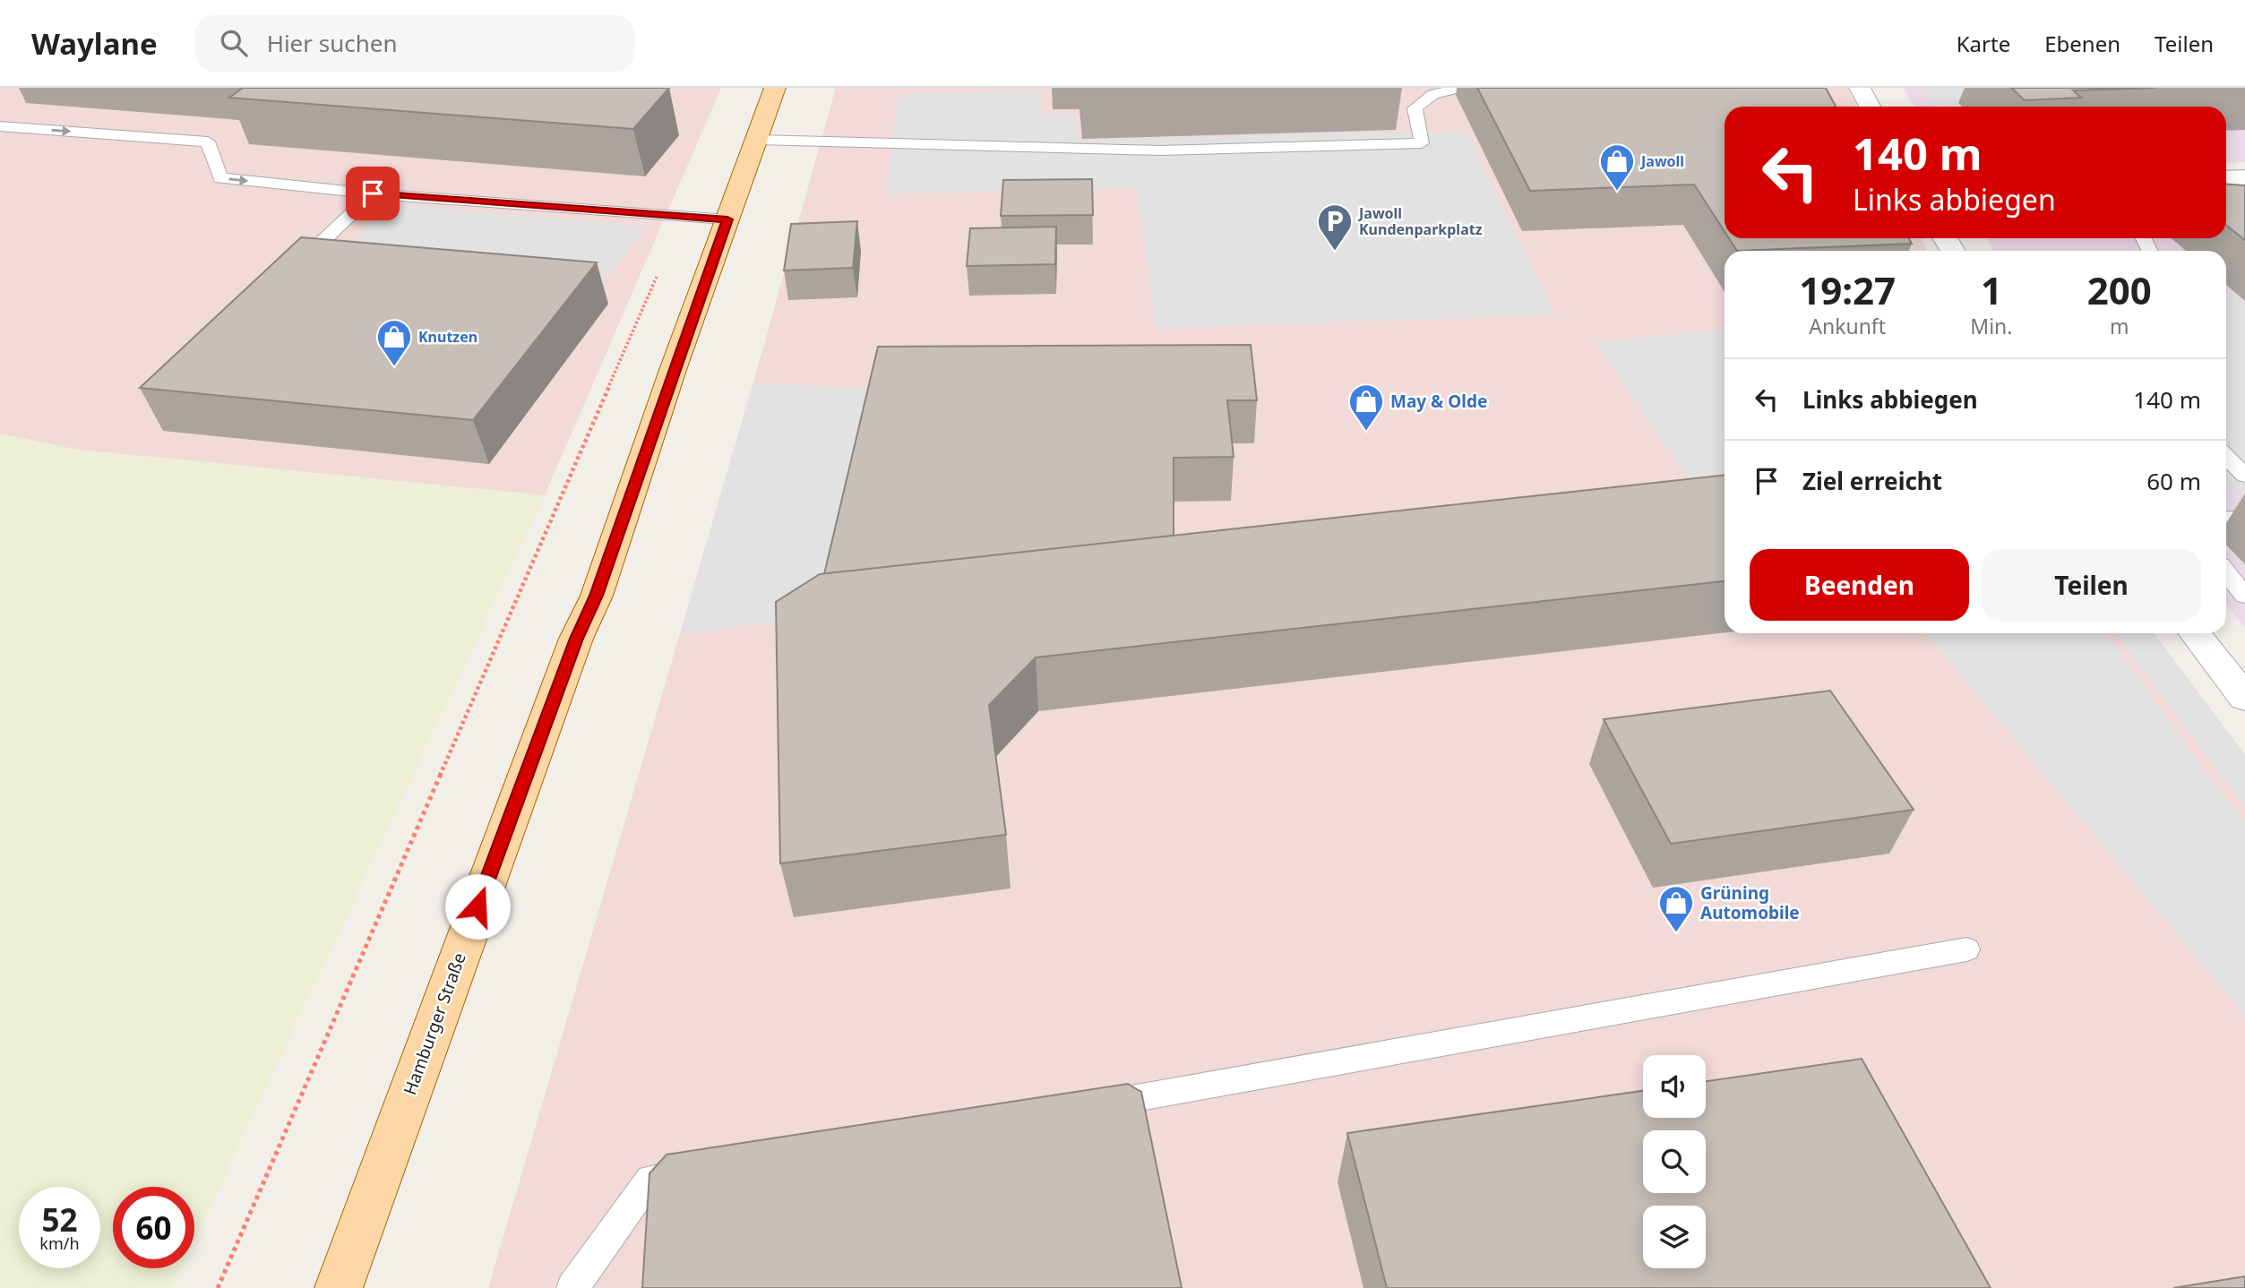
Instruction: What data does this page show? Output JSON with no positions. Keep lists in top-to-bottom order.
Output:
{
  "streets": {
    "main road": ["Hamburger Straße"]
  },
  "places": {
    "shop": [
      "Jawoll",
      "Knutzen",
      "May & Olde",
      "Grüning Automobile"
    ],
    "parking": ["Jawoll Kundenparkplatz"]
  },
  "page": {
    "header": "Waylane",
    "search": "Hier suchen",
    "nav": ["Karte", "Ebenen", "Teilen"],
    "turn": ["140 m", "Links abbiegen"],
    "eta": [
      "19:27",
      "Ankunft",
      "1",
      "Min.",
      "200",
      "m"
    ],
    "list": [
      {
        "name": "Links abbiegen",
        "value": "140 m"
      },
      {
        "name": "Ziel erreicht",
        "value": "60 m"
      }
    ],
    "buttons": ["Beenden", "Teilen"],
    "speed": "52 km/h",
    "limit": "60"
  }
}
